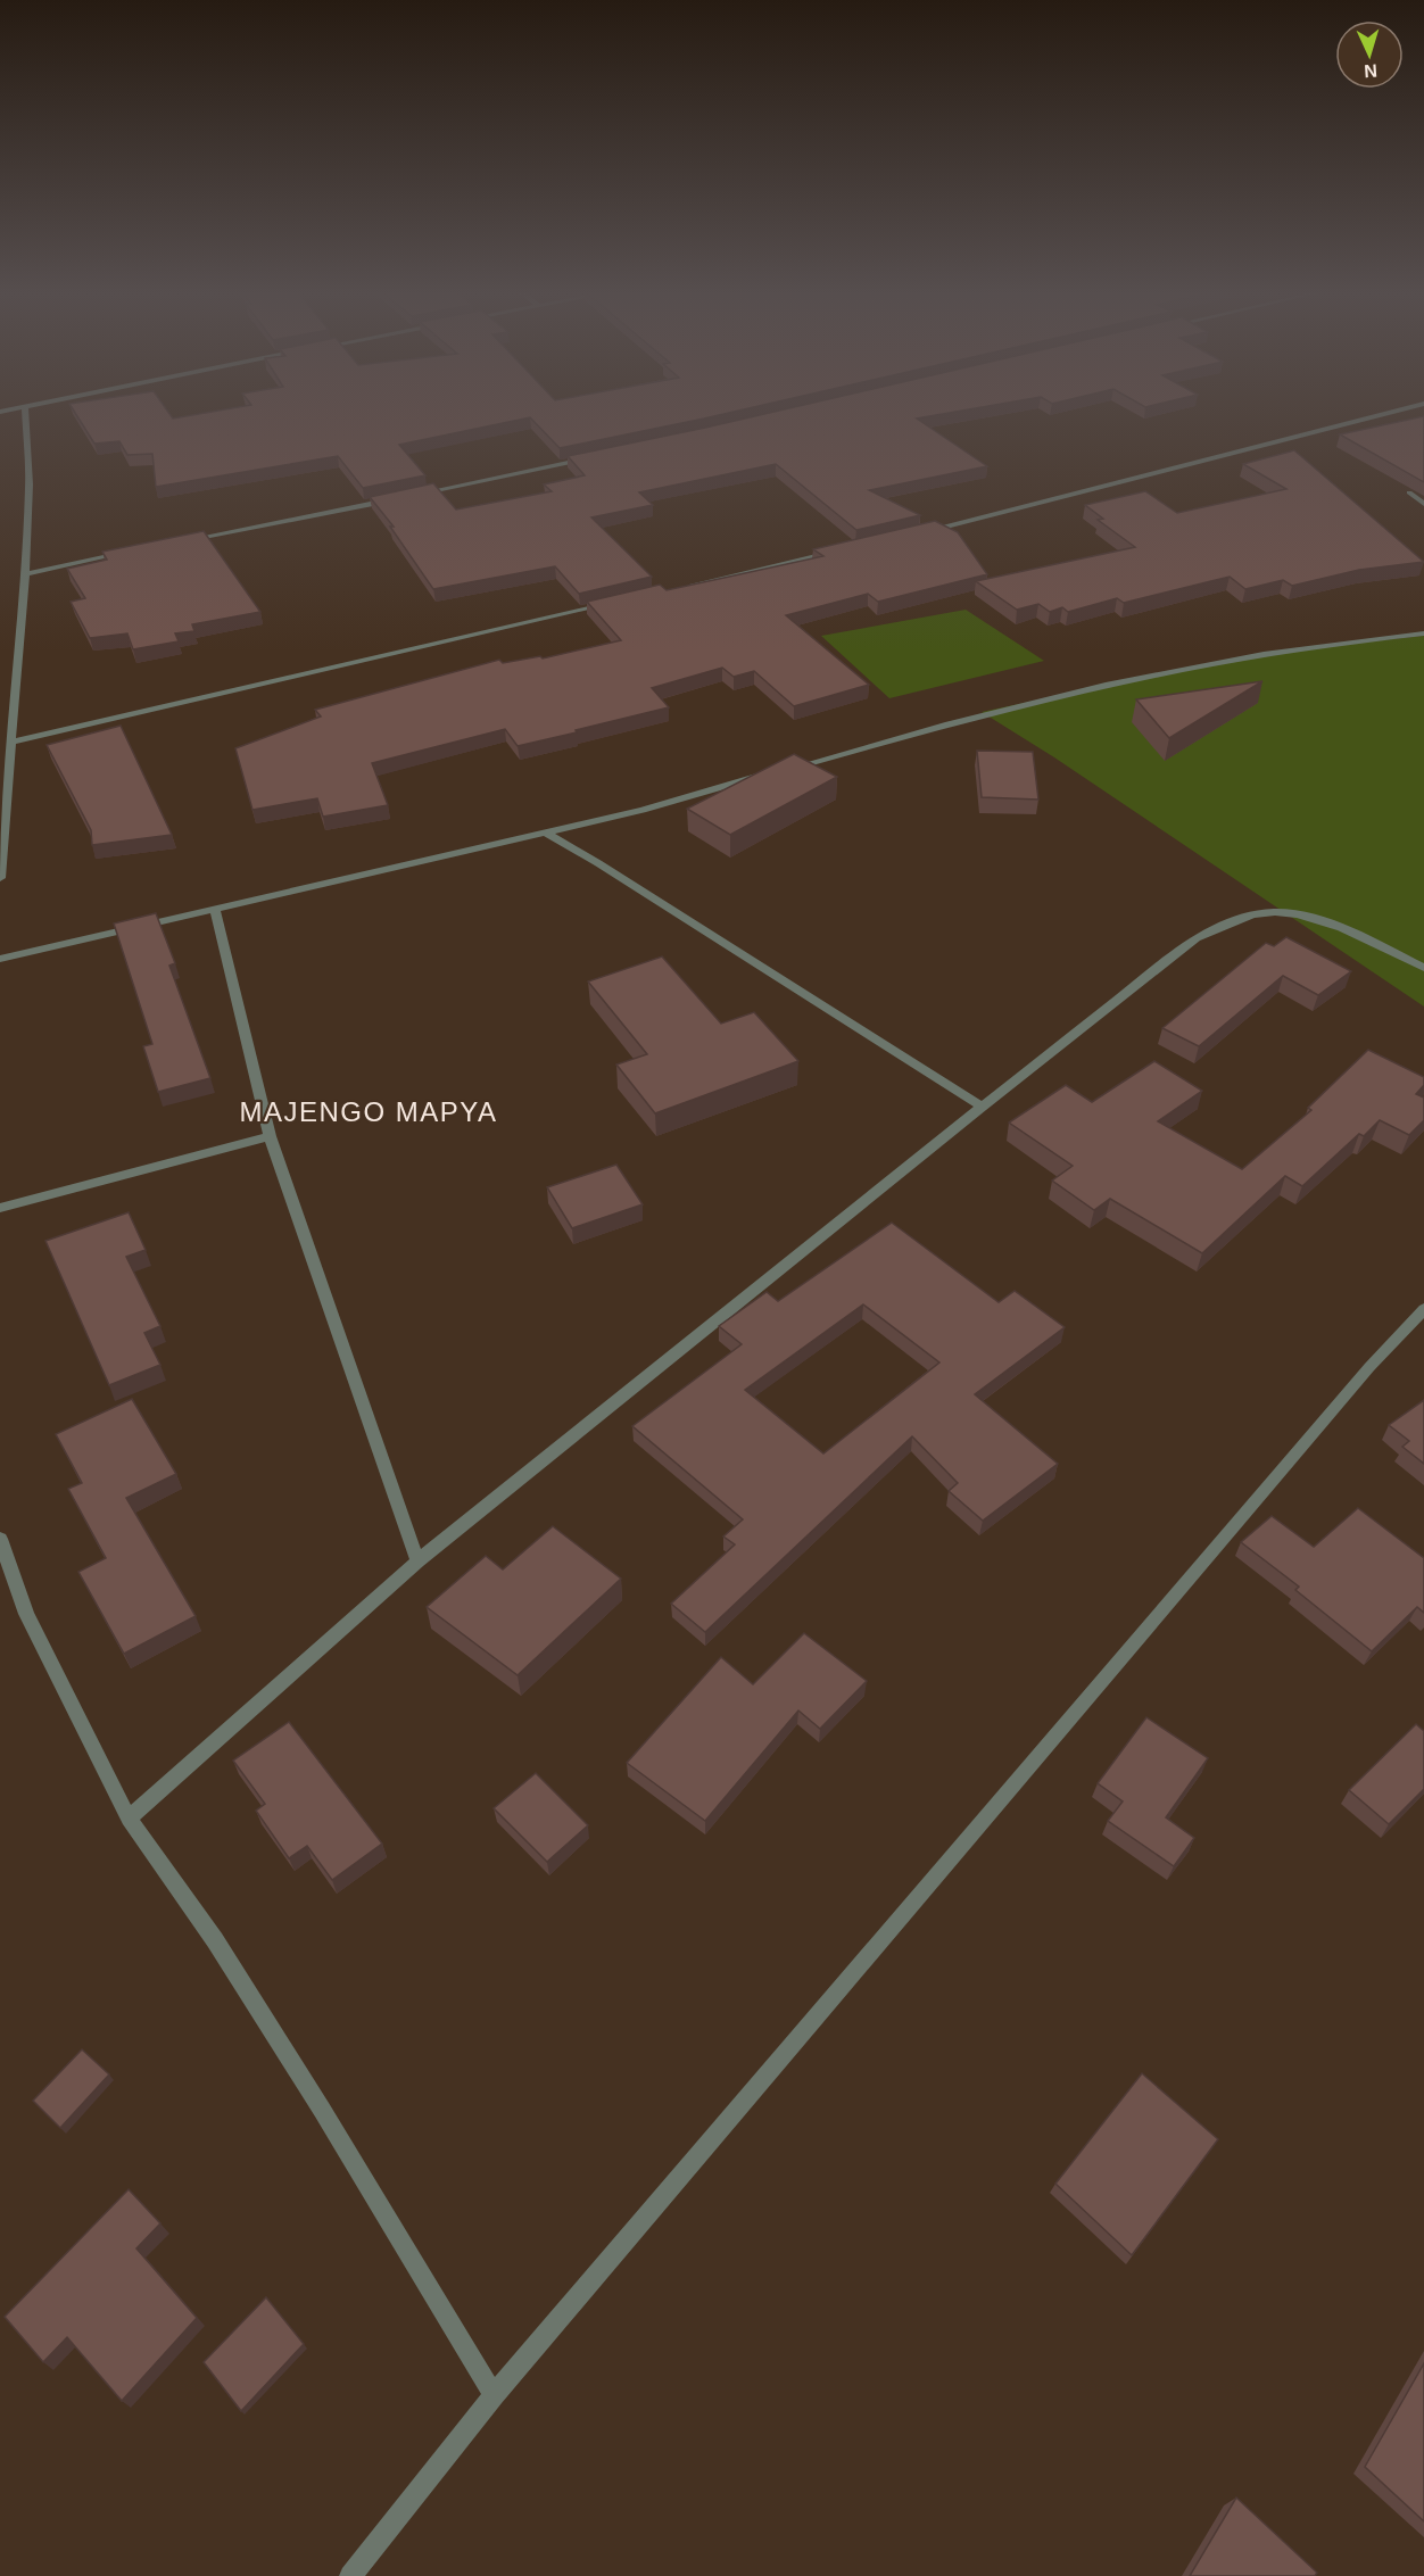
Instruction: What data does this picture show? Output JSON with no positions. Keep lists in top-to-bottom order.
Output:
{
  "districts": ["MAJENGO MAPYA"],
  "north": "bottom"
}
